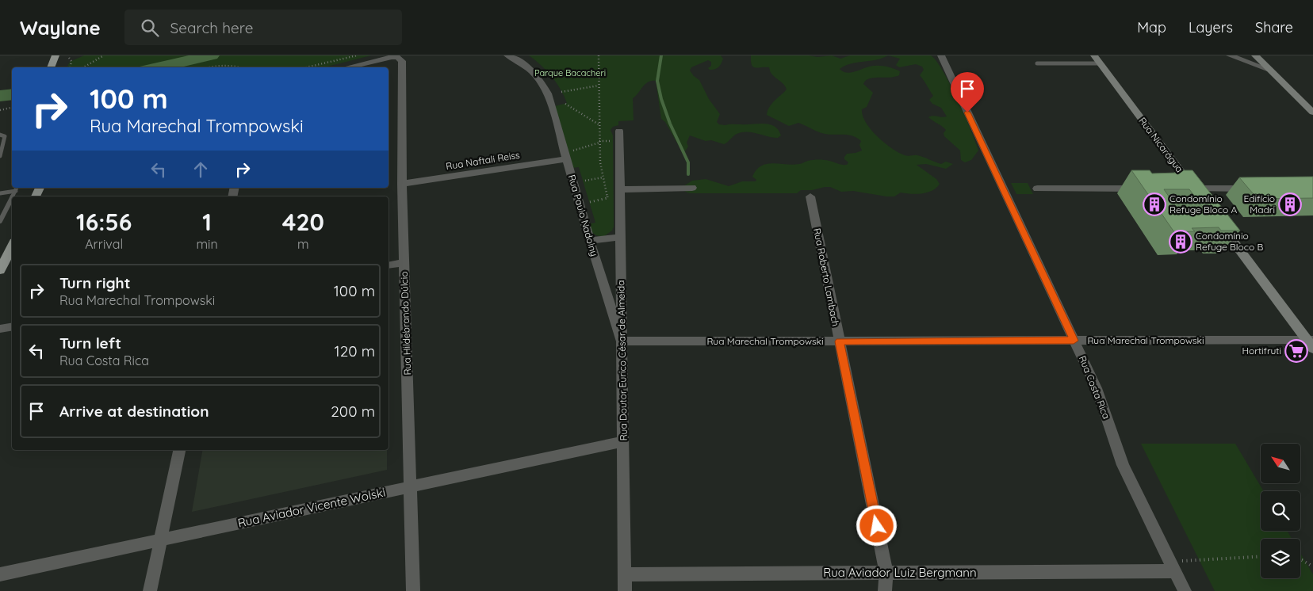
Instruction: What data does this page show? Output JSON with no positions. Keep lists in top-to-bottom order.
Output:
{
  "streets": {
    "main road": ["Rua Nicarágua"],
    "street": [
      "Rua Naftali Reiss",
      "Rua Paulo Nadolny",
      "Rua Roberto Lambach",
      "Rua Hildebrando Dúlcio",
      "Rua Marechal Trompowski",
      "Rua Doutor Eurico César de Almeida",
      "Rua Costa Rica",
      "Rua Aviador Vicente Wolski",
      "Rua Aviador Luiz Bergmann"
    ]
  },
  "crossings": [
    ["Rua Naftali Reiss", "Rua Paulo Nadolny"],
    ["Rua Naftali Reiss", "Rua Hildebrando Dúlcio"],
    ["Rua Paulo Nadolny", "Rua Marechal Trompowski"],
    ["Rua Paulo Nadolny", "Rua Doutor Eurico César de Almeida"],
    ["Rua Roberto Lambach", "Rua Marechal Trompowski"],
    ["Rua Roberto Lambach", "Rua Aviador Luiz Bergmann"],
    ["Rua Hildebrando Dúlcio", "Rua Aviador Vicente Wolski"],
    ["Rua Marechal Trompowski", "Rua Doutor Eurico César de Almeida"],
    ["Rua Marechal Trompowski", "Rua Costa Rica"],
    ["Rua Doutor Eurico César de Almeida", "Rua Aviador Vicente Wolski"],
    ["Rua Doutor Eurico César de Almeida", "Rua Aviador Luiz Bergmann"],
    ["Rua Costa Rica", "Rua Aviador Luiz Bergmann"]
  ],
  "parks": ["Parque Bacacheri"],
  "places": {
    "building": ["Condomínio Refuge Bloco A", "Edifício Madri", "Condomínio Refuge Bloco B"],
    "supermarket": ["Hortifruti"]
  },
  "north": "top left",
  "page": {
    "header": "Waylane",
    "search": "Search here",
    "nav": ["Map", "Layers", "Share"],
    "turn": ["100 m", "Rua Marechal Trompowski"],
    "eta": [
      "16:56",
      "Arrival",
      "1",
      "min",
      "420",
      "m"
    ],
    "list": [
      {
        "name": "Turn right",
        "note": "Rua Marechal Trompowski",
        "value": "100 m"
      },
      {
        "name": "Turn left",
        "note": "Rua Costa Rica",
        "value": "120 m"
      },
      {
        "name": "Arrive at destination",
        "value": "200 m"
      }
    ]
  }
}
